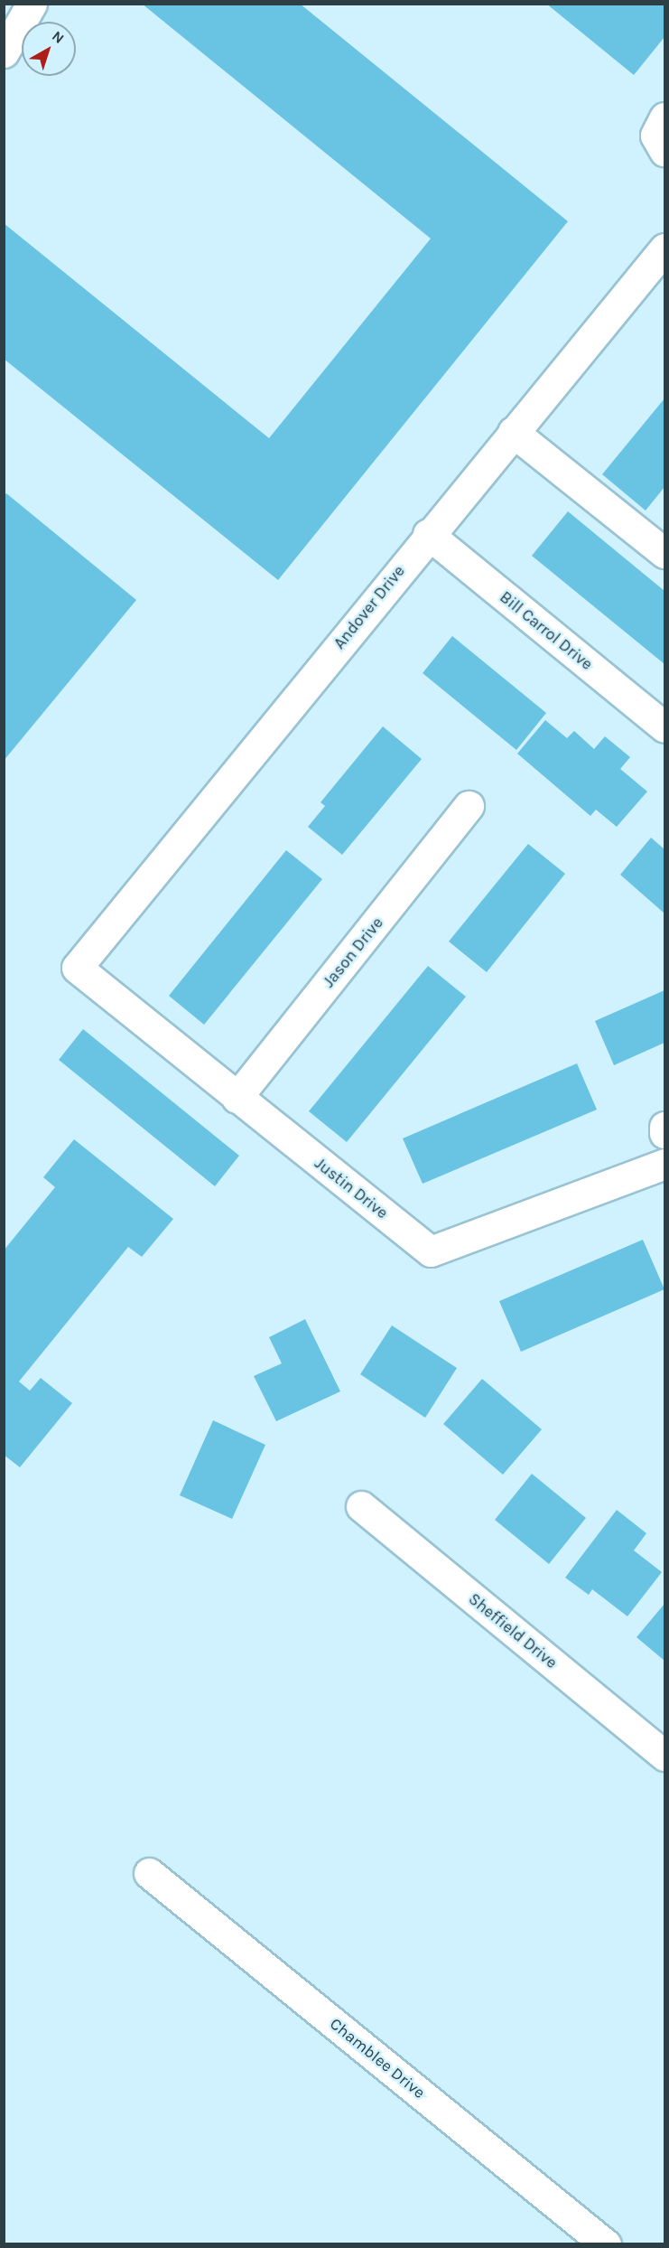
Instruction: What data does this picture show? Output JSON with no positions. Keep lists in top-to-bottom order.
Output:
{
  "streets": {
    "street": [
      "Andover Drive",
      "Bill Carrol Drive",
      "Jason Drive",
      "Justin Drive",
      "Sheffield Drive",
      "Chamblee Drive"
    ]
  },
  "crossings": [
    ["Andover Drive", "Bill Carrol Drive"],
    ["Andover Drive", "Justin Drive"],
    ["Jason Drive", "Justin Drive"]
  ],
  "north": "top right"
}
